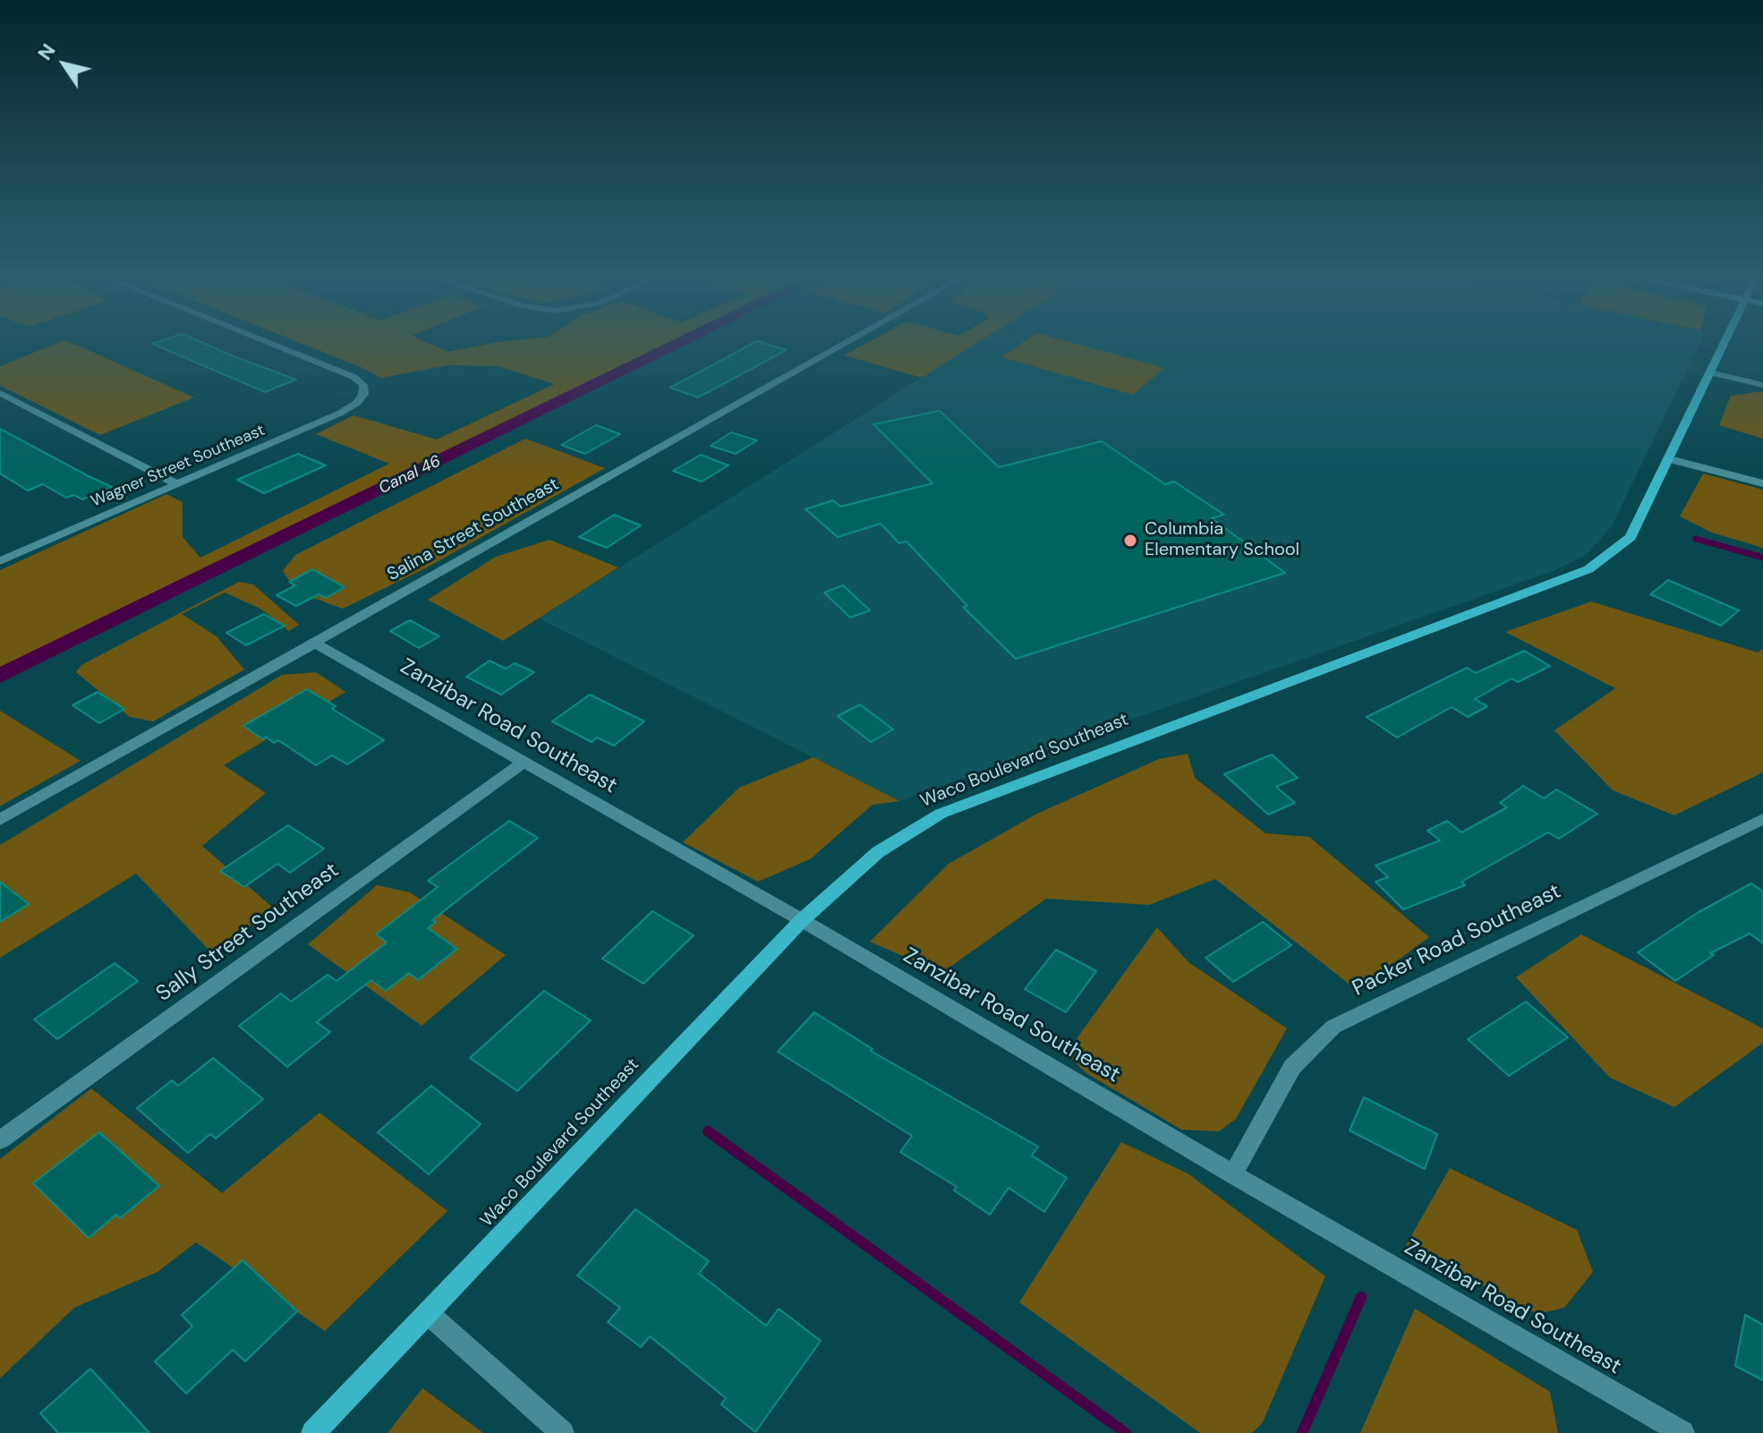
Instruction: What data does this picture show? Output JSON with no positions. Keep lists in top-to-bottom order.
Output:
{
  "streets": {
    "street": [
      "Wagner Street Southeast",
      "Salina Street Southeast",
      "Zanzibar Road Southeast",
      "Waco Boulevard Southeast",
      "Sally Street Southeast",
      "Packer Road Southeast"
    ]
  },
  "crossings": [
    ["Salina Street Southeast", "Zanzibar Road Southeast"],
    ["Zanzibar Road Southeast", "Waco Boulevard Southeast"],
    ["Zanzibar Road Southeast", "Sally Street Southeast"],
    ["Zanzibar Road Southeast", "Packer Road Southeast"]
  ],
  "water": ["Canal 46"],
  "places": ["Columbia Elementary School"],
  "north": "top left"
}
